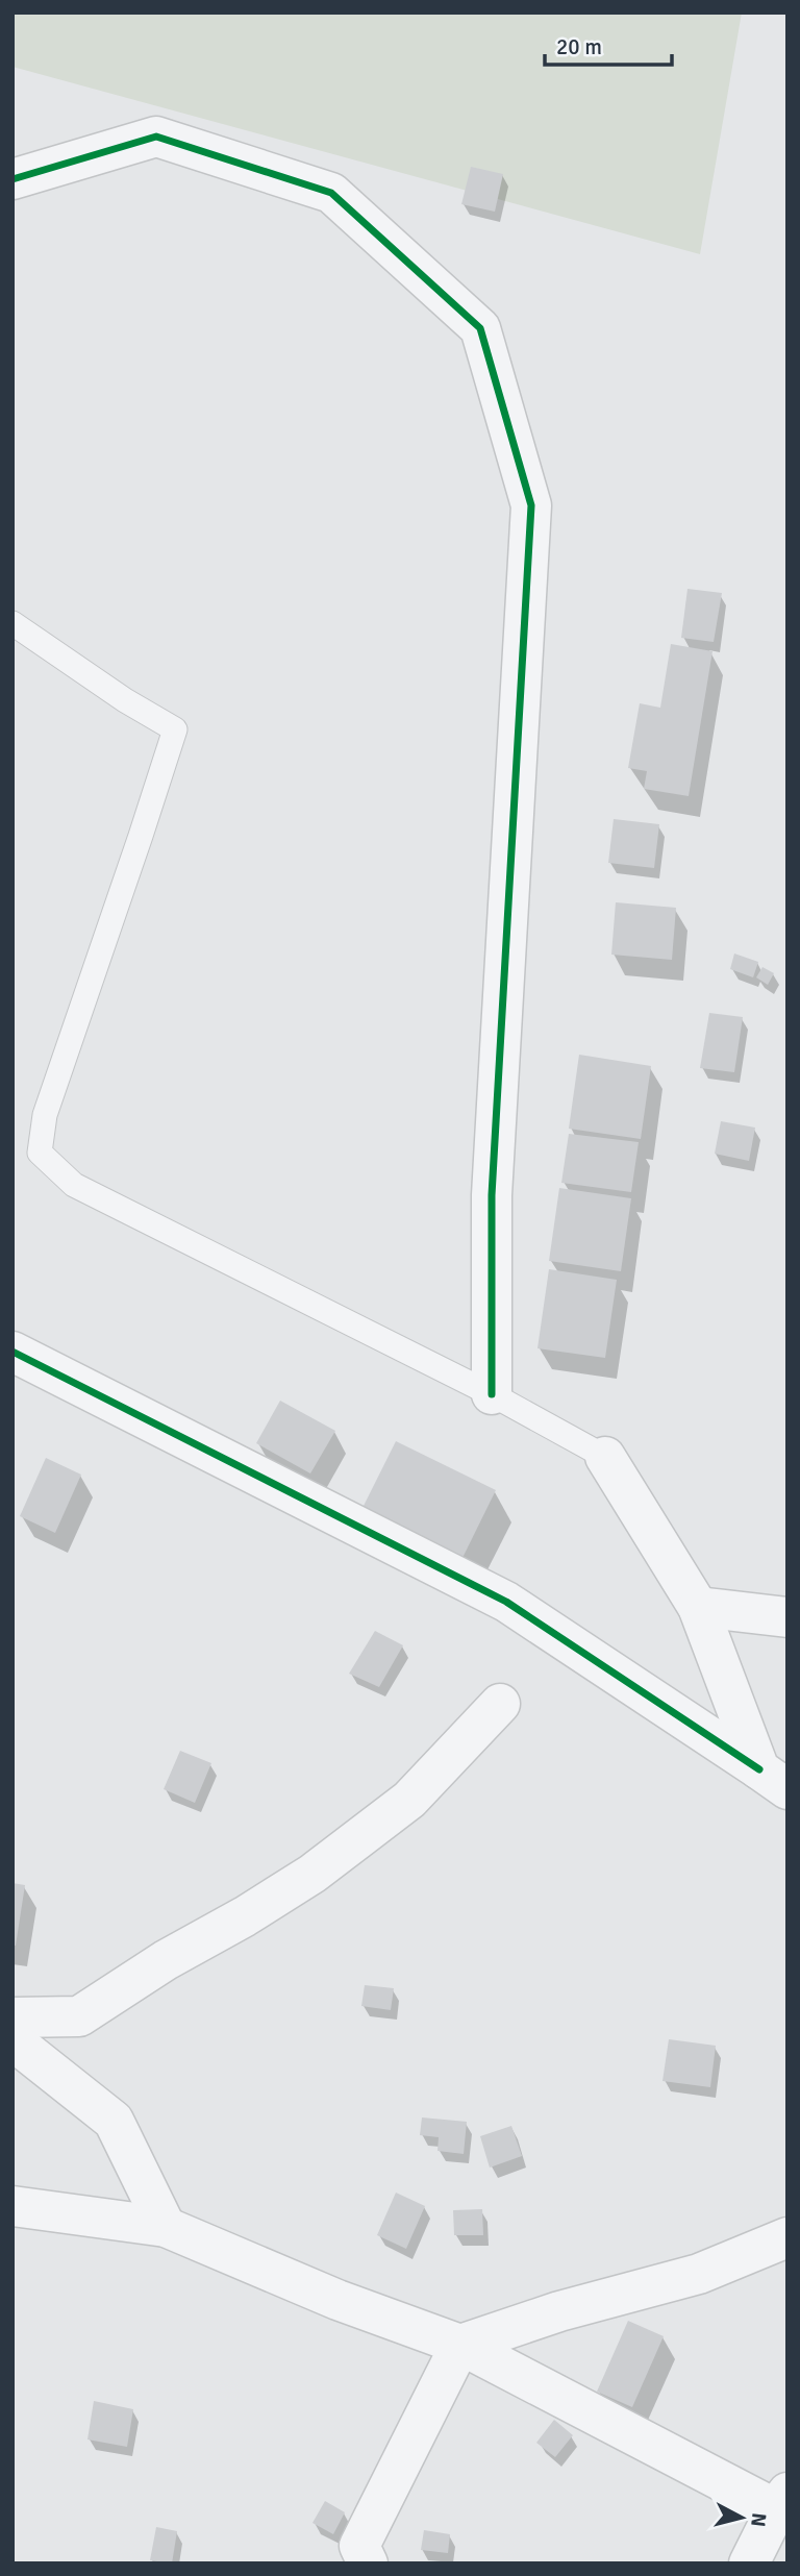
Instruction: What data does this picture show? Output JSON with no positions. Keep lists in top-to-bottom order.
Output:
{
  "scale_bar": "20 m",
  "north": "right"
}
